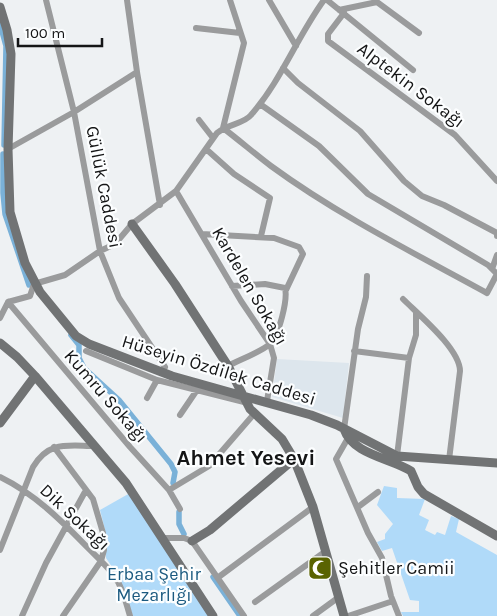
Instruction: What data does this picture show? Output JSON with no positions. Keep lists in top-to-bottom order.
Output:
{
  "streets": {
    "street": [
      "Alptekin Sokağı",
      "Güllük Caddesi",
      "Kardelen Sokağı",
      "Hüseyin Özdilek Caddesi",
      "Kumru Sokağı",
      "Dik Sokağı"
    ]
  },
  "crossings": [
    ["Kardelen Sokağı", "Hüseyin Özdilek Caddesi"]
  ],
  "districts": ["Ahmet Yesevi"],
  "parks": ["Erbaa Şehir Mezarlığı"],
  "places": {
    "mosque": ["Şehitler Camii"]
  },
  "scale_bar": "100 m"
}
